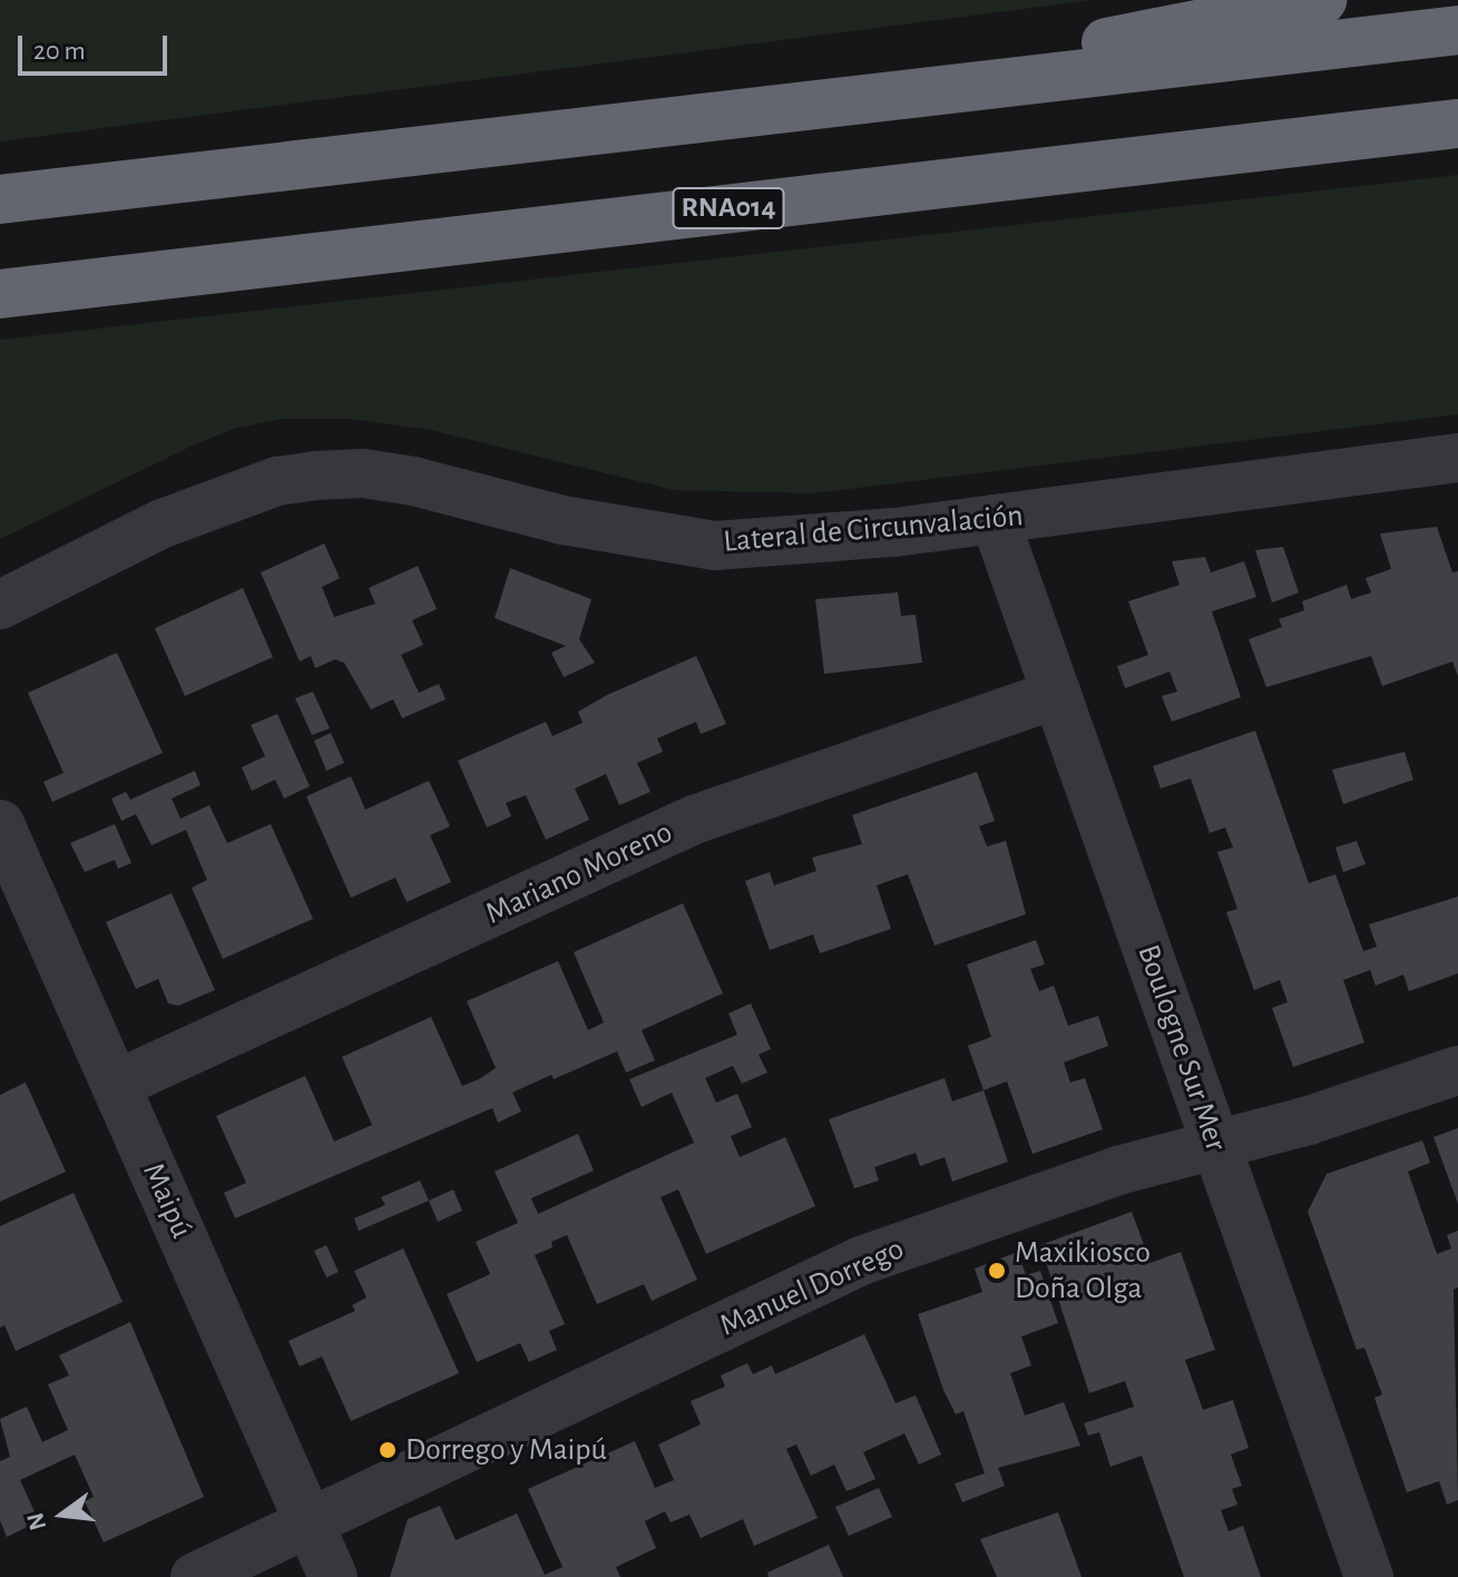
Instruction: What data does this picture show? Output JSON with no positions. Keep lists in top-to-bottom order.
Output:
{
  "streets": {
    "highway": ["RNA014"],
    "street": [
      "Lateral de Circunvalación",
      "Mariano Moreno",
      "Boulogne Sur Mer",
      "Maipú",
      "Manuel Dorrego"
    ]
  },
  "crossings": [
    ["Lateral de Circunvalación", "Boulogne Sur Mer"],
    ["Mariano Moreno", "Boulogne Sur Mer"],
    ["Mariano Moreno", "Maipú"],
    ["Boulogne Sur Mer", "Manuel Dorrego"],
    ["Maipú", "Manuel Dorrego"]
  ],
  "places": ["Maxikiosco Doña Olga", "Dorrego y Maipú"],
  "scale_bar": "20 m",
  "north": "left"
}
